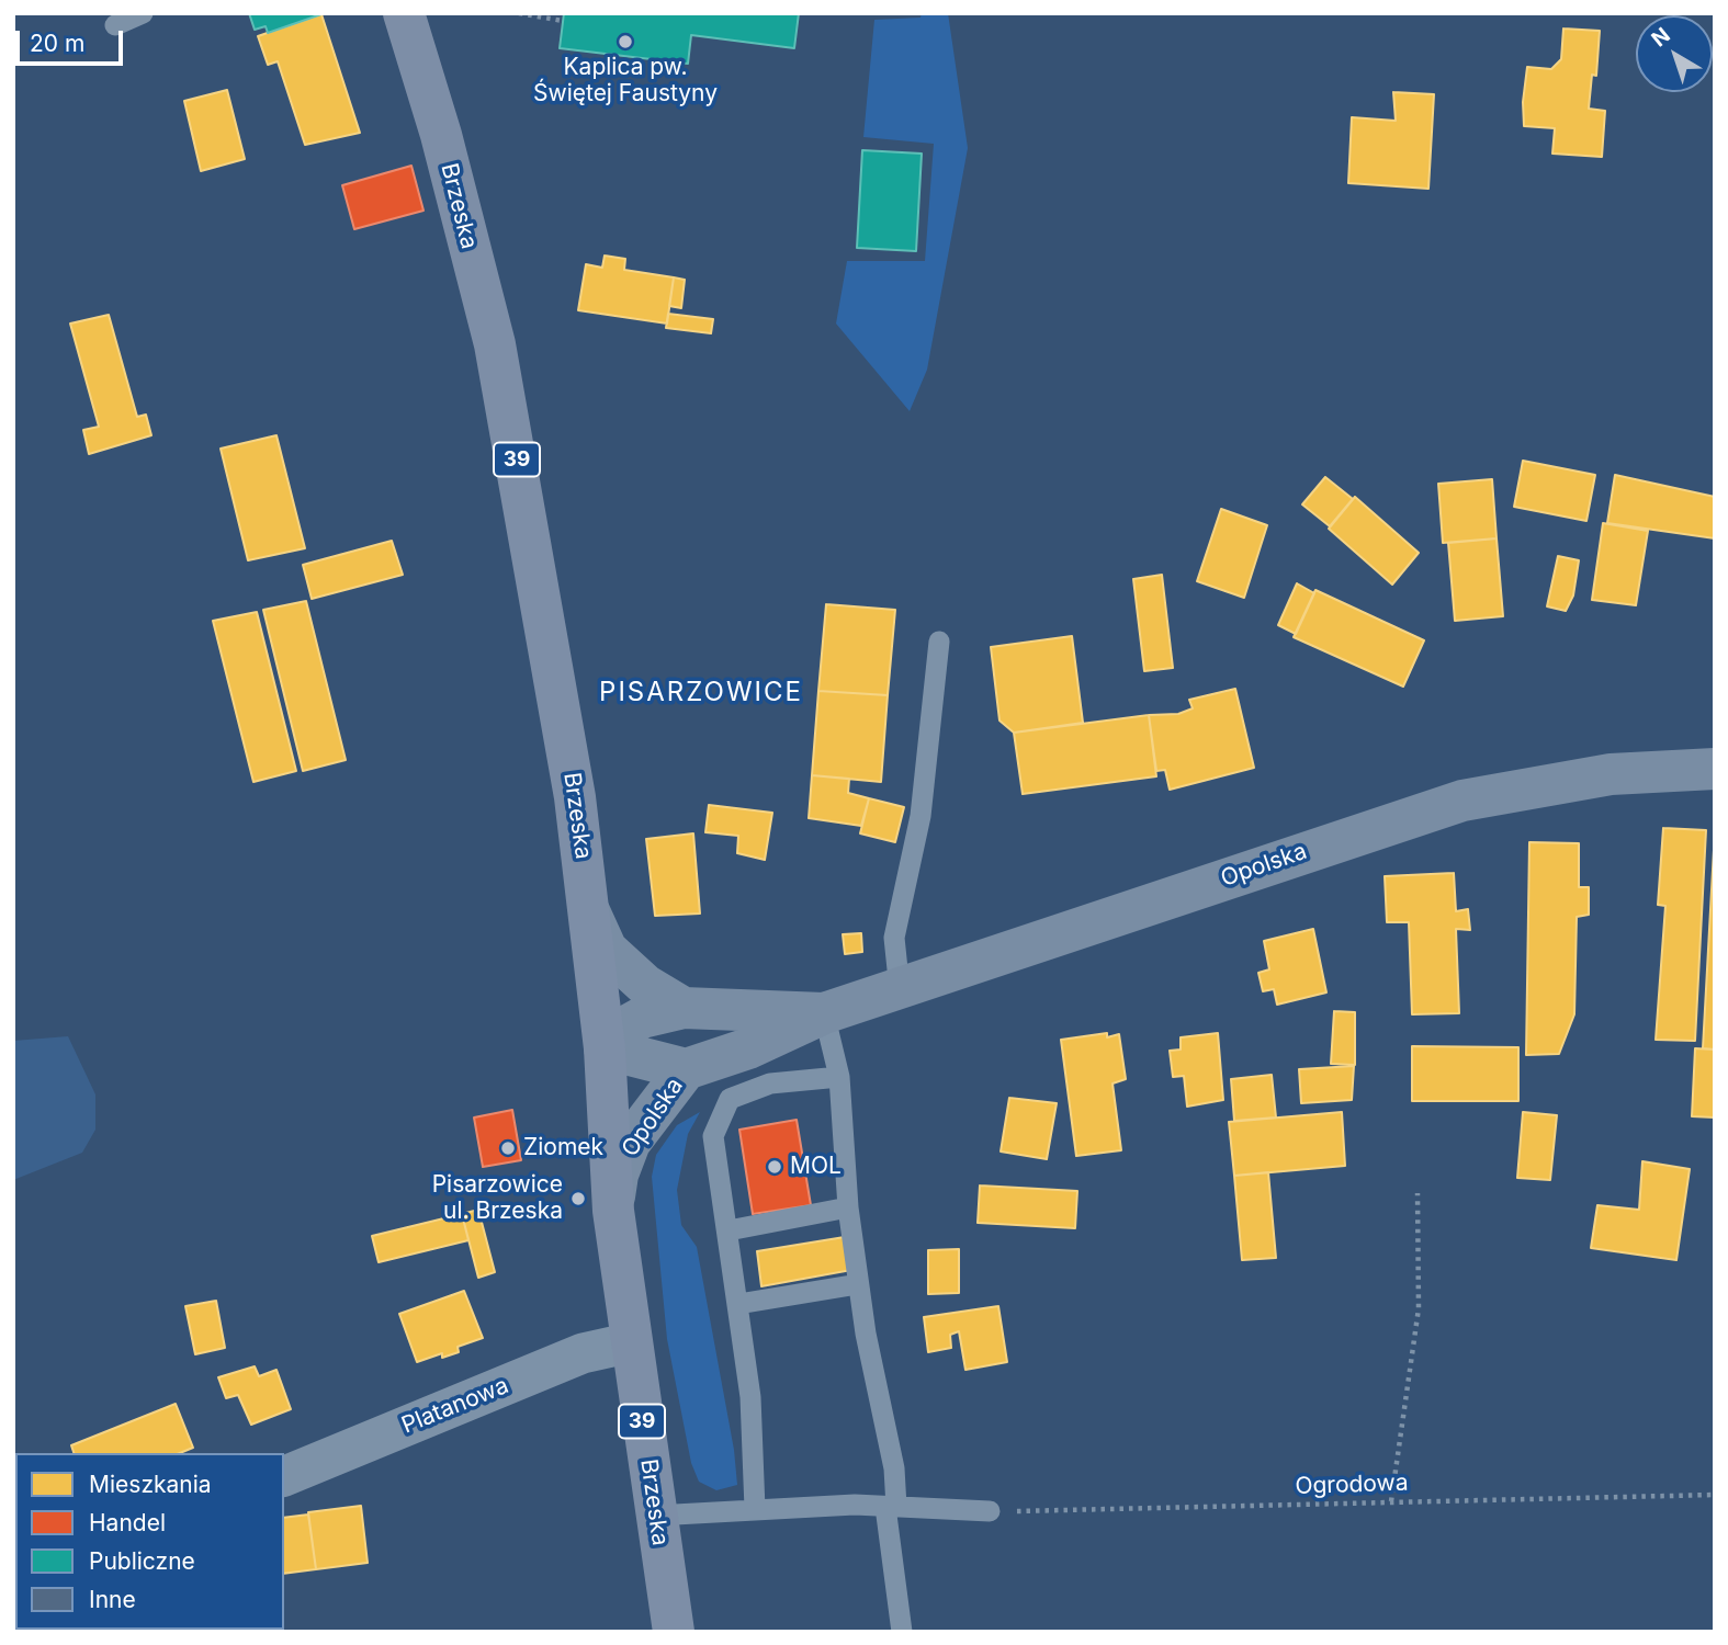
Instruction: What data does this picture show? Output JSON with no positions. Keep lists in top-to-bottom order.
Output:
{
  "streets": {
    "main road": ["Brzeska", "39", "Opolska"],
    "street": ["Platanowa"],
    "path": ["Ogrodowa"]
  },
  "crossings": [
    ["Brzeska", "Opolska"],
    ["Brzeska", "Platanowa"]
  ],
  "districts": ["PISARZOWICE"],
  "places": [
    "Kaplica pw. Świętej Faustyny",
    "Ziomek",
    "MOL",
    "Pisarzowice ul. Brzeska"
  ],
  "legend": [
    "Mieszkania",
    "Handel",
    "Publiczne",
    "Inne"
  ],
  "scale_bar": "20 m",
  "north": "top left"
}
